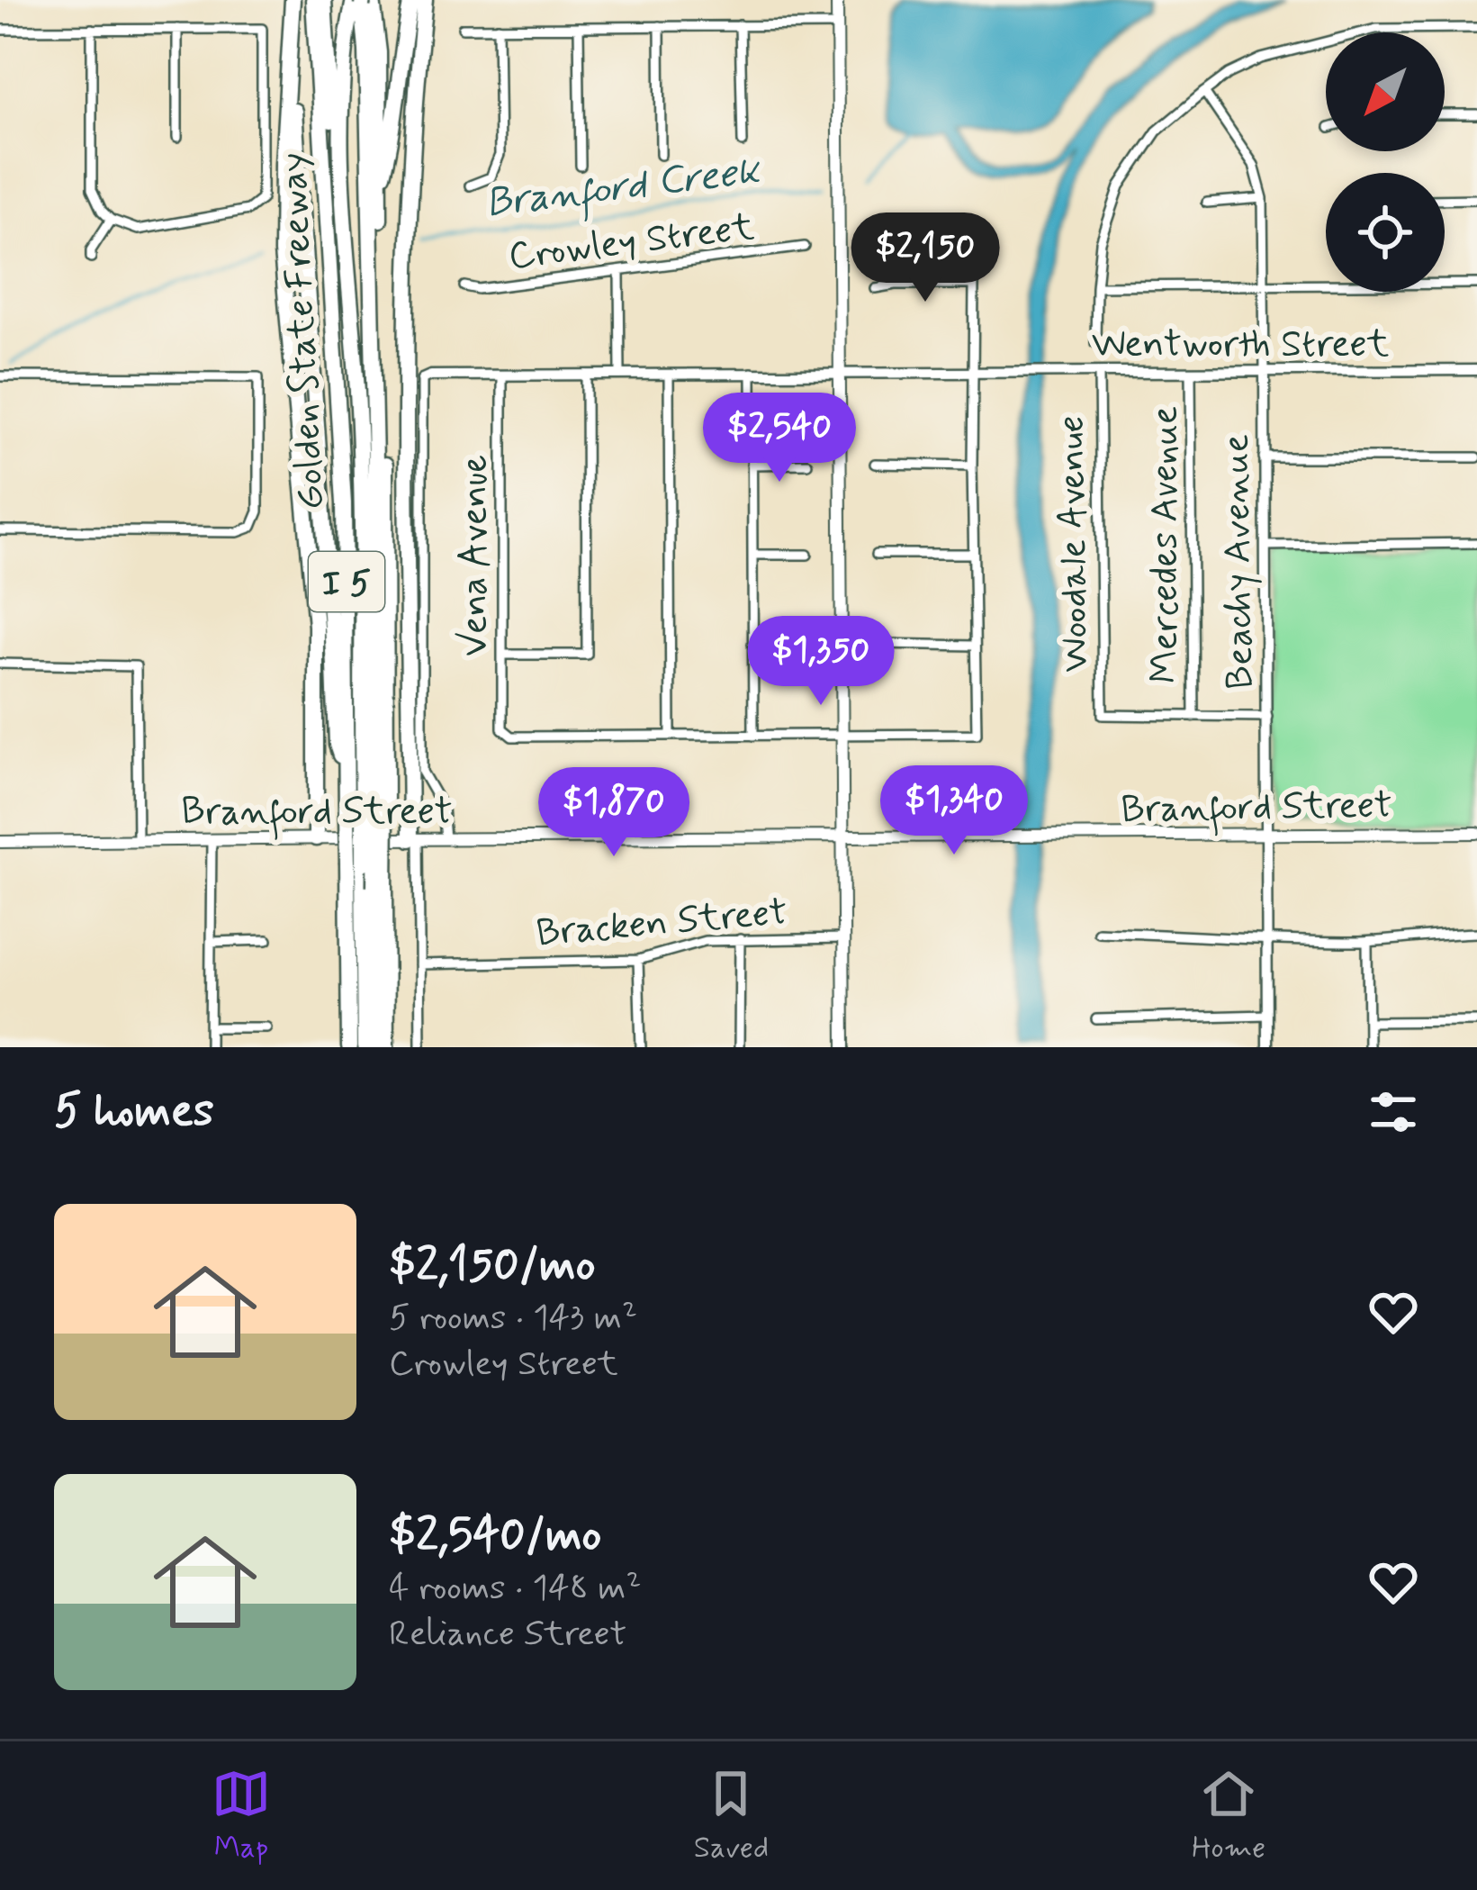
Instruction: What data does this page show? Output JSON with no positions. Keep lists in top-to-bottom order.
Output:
{
  "streets": {
    "highway": ["Golden State Freeway", "I 5"],
    "main road": ["Branford Street"],
    "street": [
      "Crowley Street",
      "Wentworth Street",
      "Woodale Avenue",
      "Mercedes Avenue",
      "Vena Avenue",
      "Beachy Avenue",
      "Bracken Street"
    ]
  },
  "crossings": [
    ["Wentworth Street", "Woodale Avenue"],
    ["Wentworth Street", "Mercedes Avenue"],
    ["Wentworth Street", "Vena Avenue"],
    ["Wentworth Street", "Beachy Avenue"],
    ["Woodale Avenue", "Mercedes Avenue"],
    ["Beachy Avenue", "Branford Street"]
  ],
  "water": ["Branford Creek"],
  "north": "bottom left",
  "page": {
    "price": [
      "$2,150",
      "$2,540",
      "$1,350",
      "$1,340",
      "$1,870"
    ],
    "heading": "5 homes",
    "list": [
      {
        "name": "$2,150/mo",
        "note": "5 rooms · 143 m² · Crowley Street"
      },
      {
        "name": "$2,540/mo",
        "note": "4 rooms · 148 m² · Reliance Street"
      }
    ],
    "tabs": ["Map", "Saved", "Home"]
  }
}
